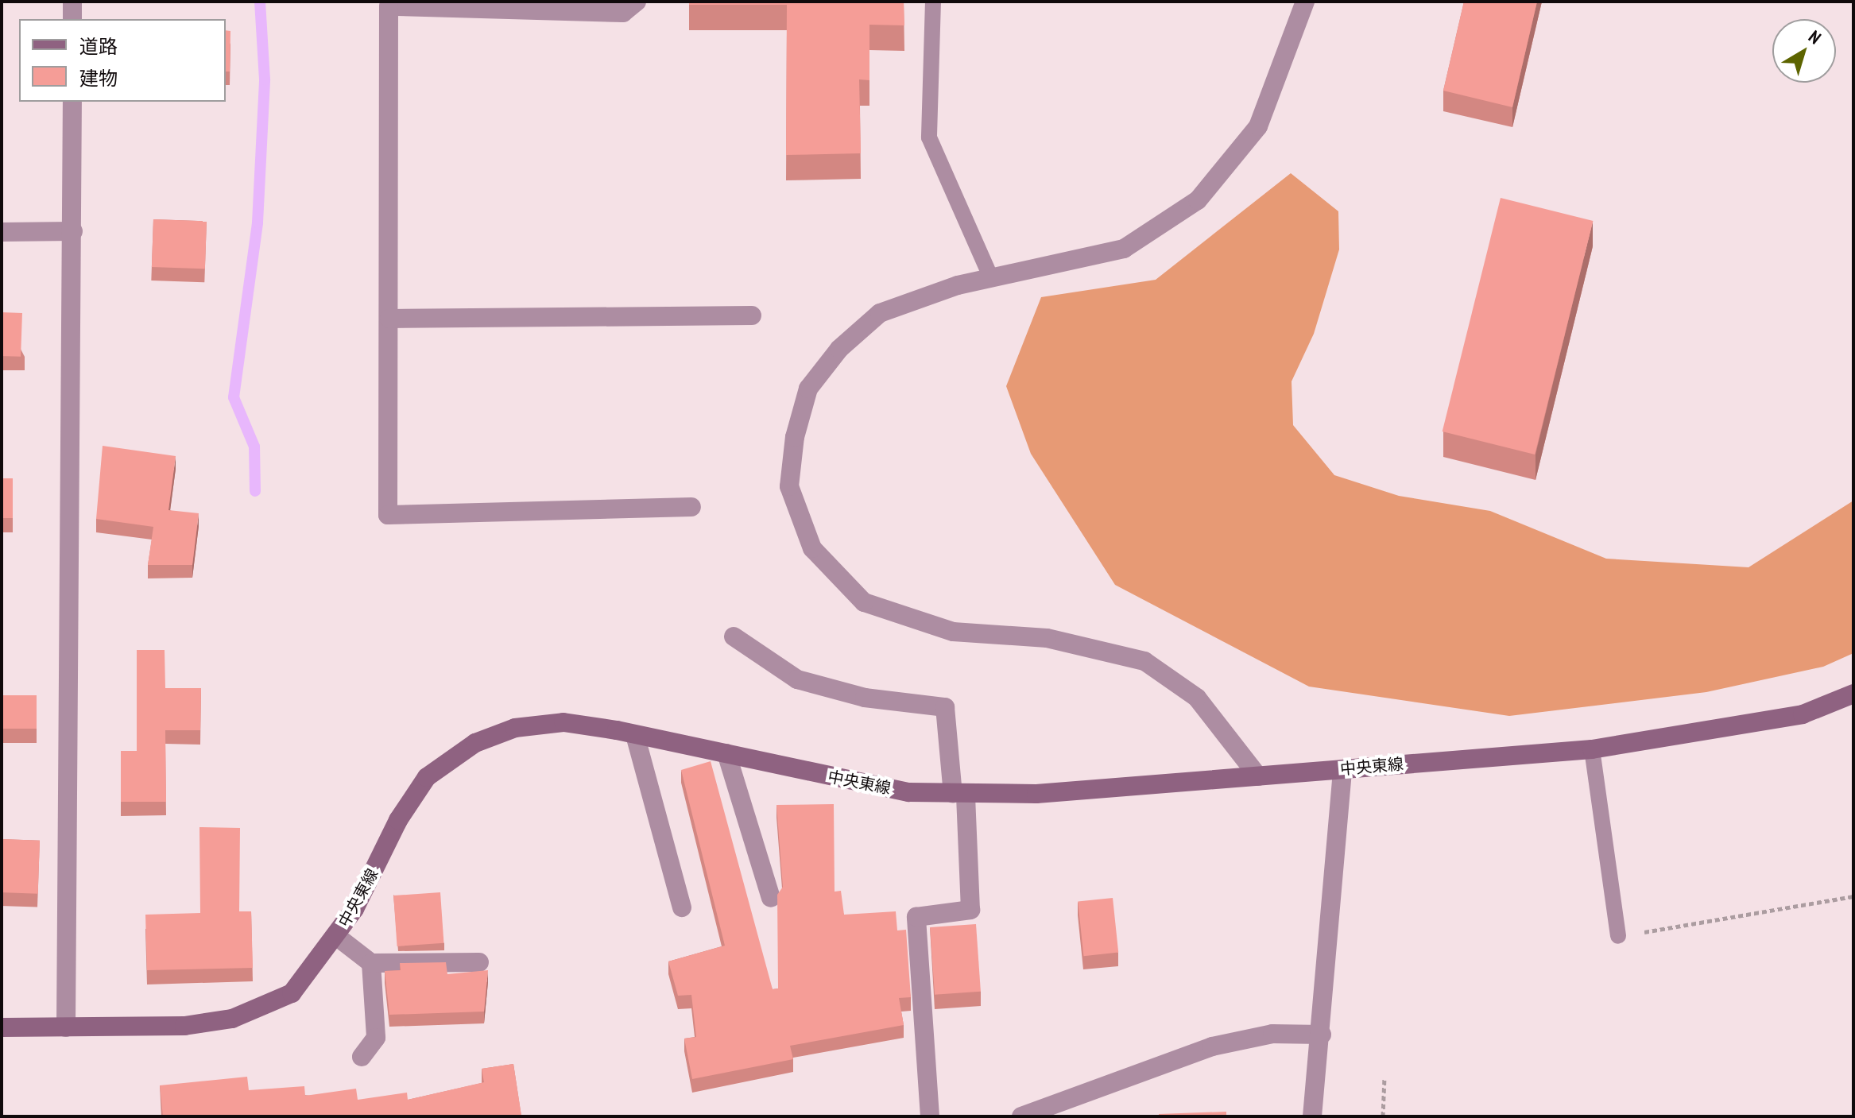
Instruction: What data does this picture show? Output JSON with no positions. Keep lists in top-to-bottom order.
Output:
{
  "streets": {
    "main road": ["中央東線"]
  },
  "legend": ["道路", "建物"],
  "north": "top right"
}
